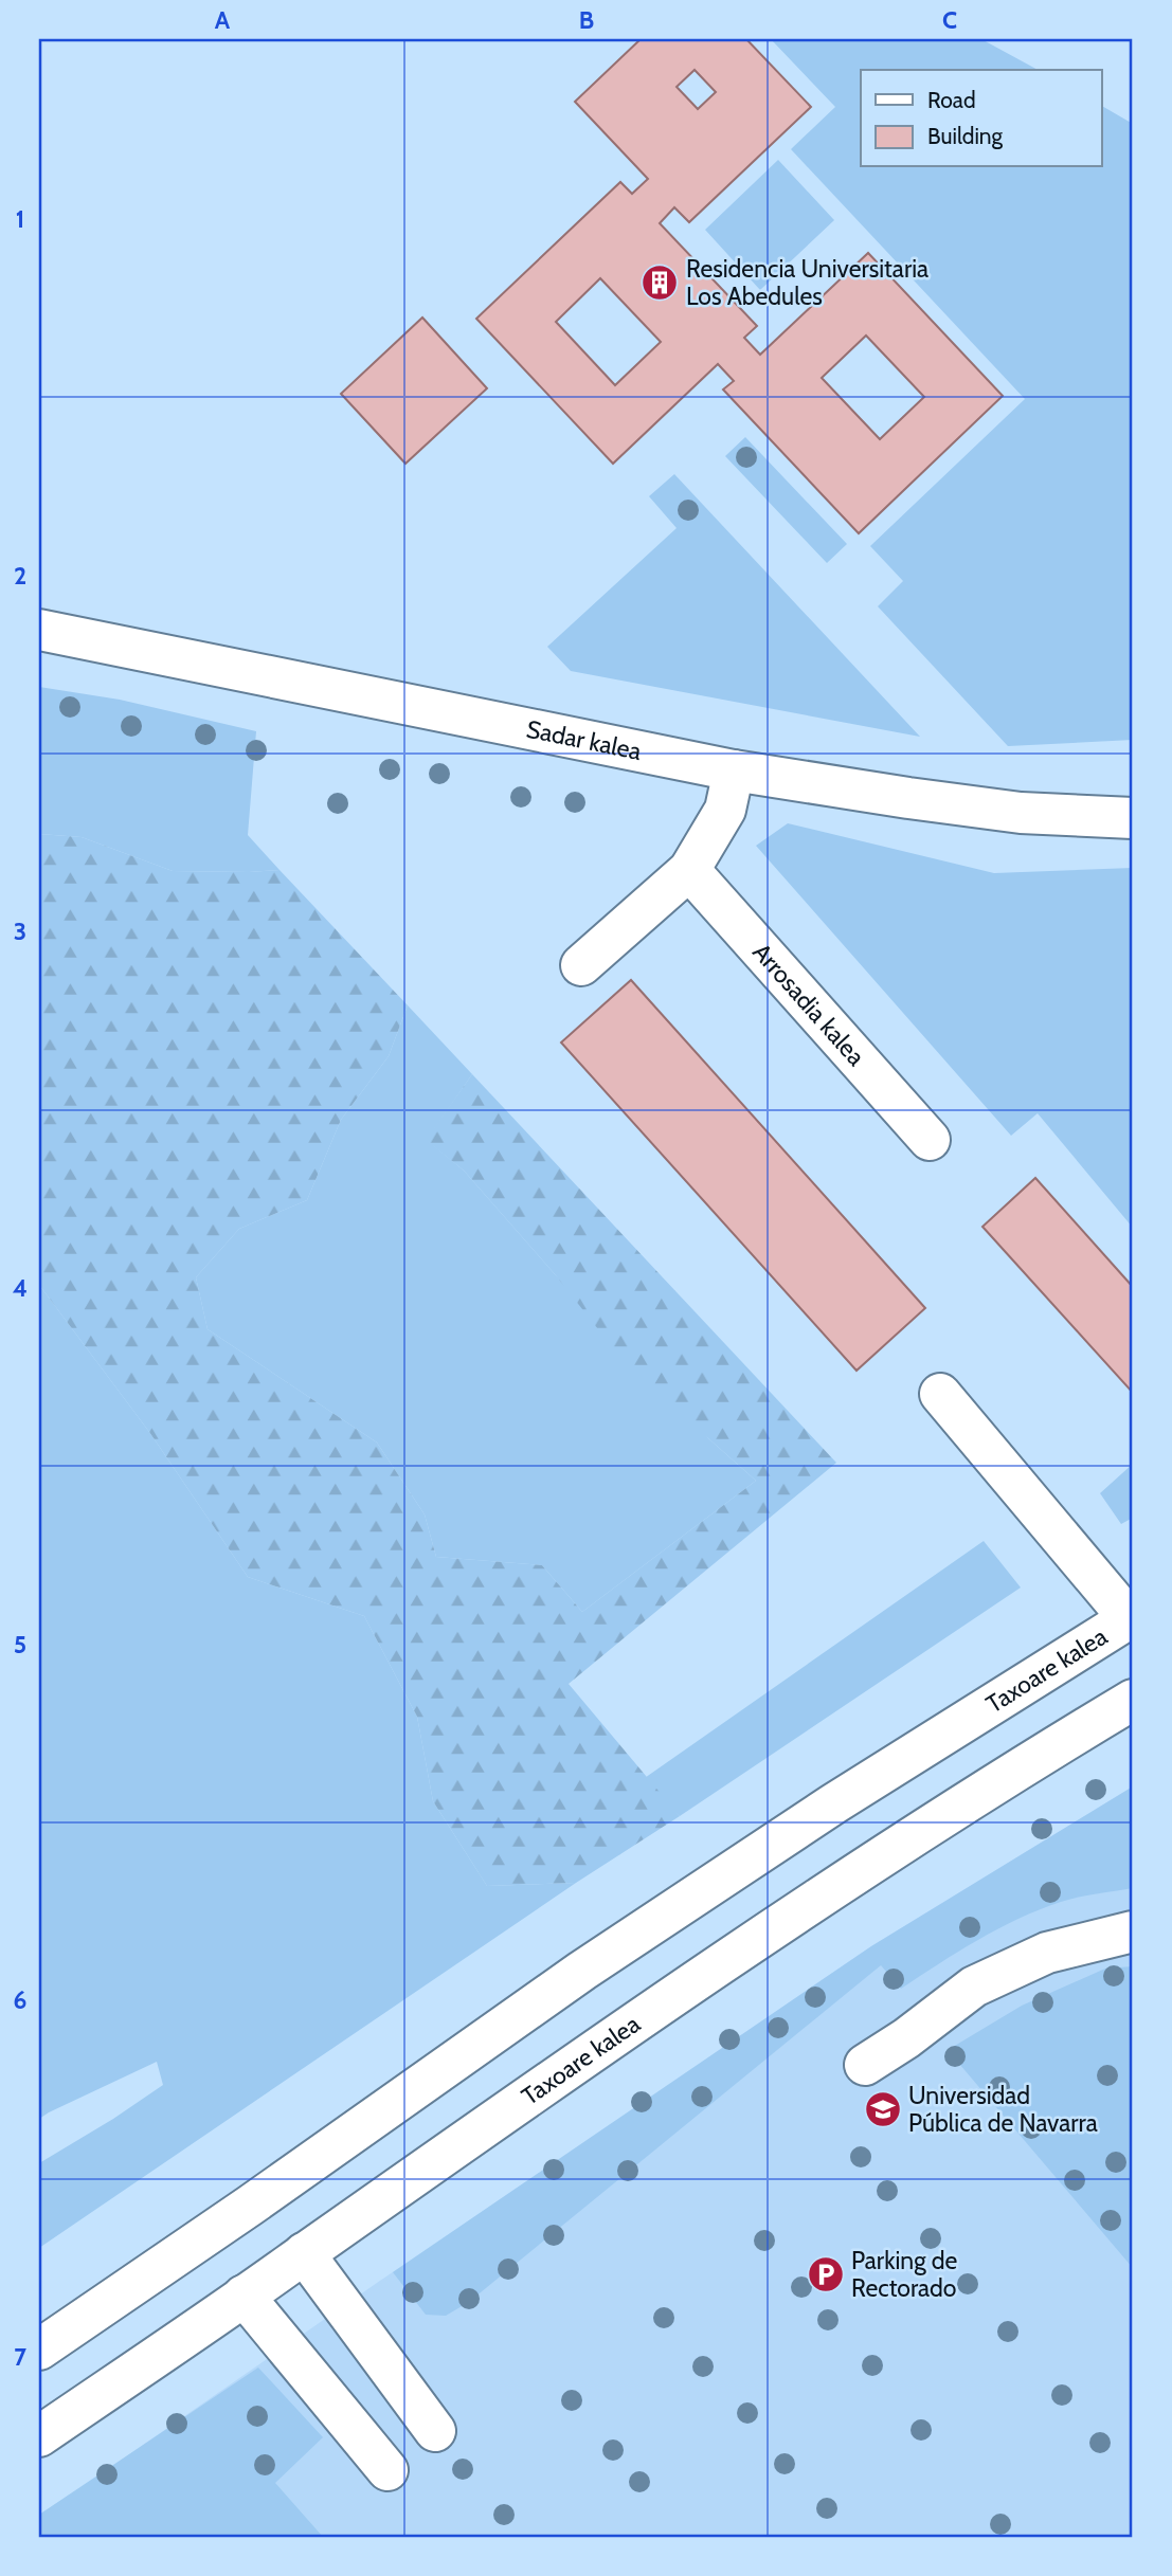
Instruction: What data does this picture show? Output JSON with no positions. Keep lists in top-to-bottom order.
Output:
{
  "streets": {
    "street": ["Sadar kalea", "Arrosadia kalea", "Taxoare kalea"]
  },
  "places": {
    "building": ["Residencia Universitaria Los Abedules"],
    "school or university": ["Universidad Pública de Navarra"],
    "parking": ["Parking de Rectorado"]
  },
  "legend": ["Road", "Building"],
  "grid": {
    "columns": ["A", "B", "C"],
    "rows": [
      "1",
      "2",
      "3",
      "4",
      "5",
      "6",
      "7"
    ]
  }
}
